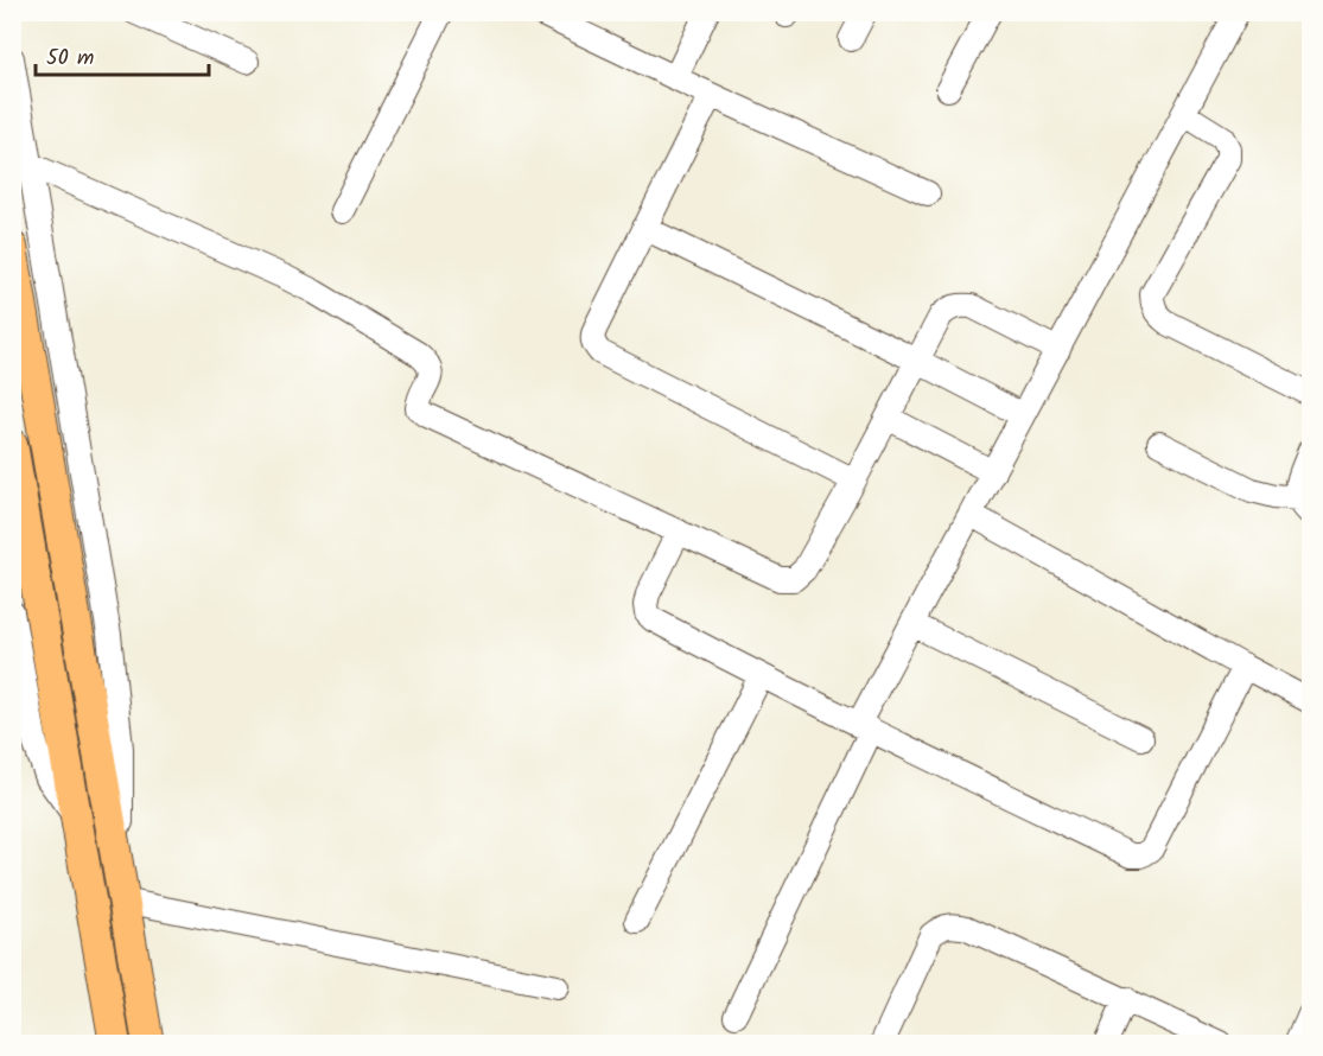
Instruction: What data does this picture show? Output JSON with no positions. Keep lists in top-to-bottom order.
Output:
{
  "scale_bar": "50 m"
}
